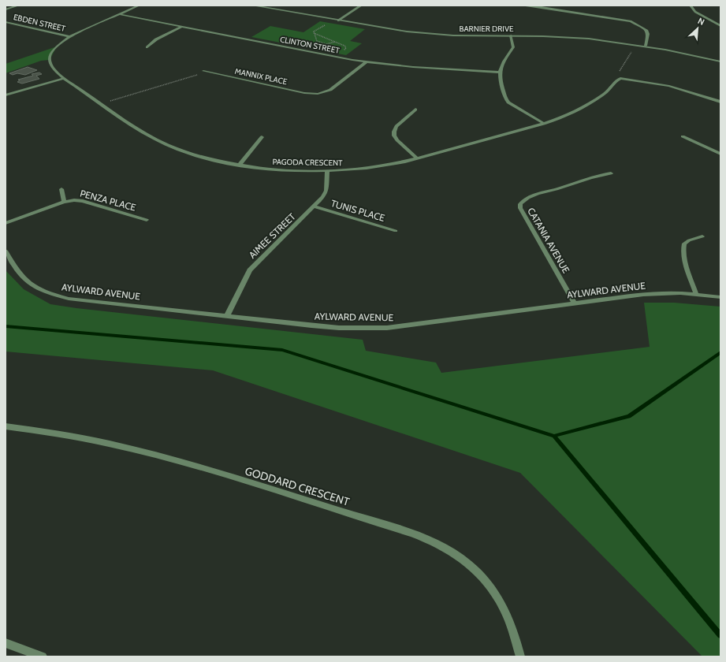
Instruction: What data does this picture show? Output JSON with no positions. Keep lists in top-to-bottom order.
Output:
{
  "streets": {
    "street": [
      "EBDEN STREET",
      "BARNIER DRIVE",
      "CLINTON STREET",
      "MANNIX PLACE",
      "PAGODA CRESCENT",
      "PENZA PLACE",
      "TUNIS PLACE",
      "AIMEE STREET",
      "CATANIA AVENUE",
      "AYLWARD AVENUE",
      "GODDARD CRESCENT"
    ]
  },
  "crossings": [
    ["EBDEN STREET", "PAGODA CRESCENT"],
    ["CLINTON STREET", "MANNIX PLACE"],
    ["CLINTON STREET", "PAGODA CRESCENT"],
    ["PAGODA CRESCENT", "AIMEE STREET"],
    ["TUNIS PLACE", "AIMEE STREET"],
    ["AIMEE STREET", "AYLWARD AVENUE"],
    ["CATANIA AVENUE", "AYLWARD AVENUE"]
  ],
  "north": "top right"
}
